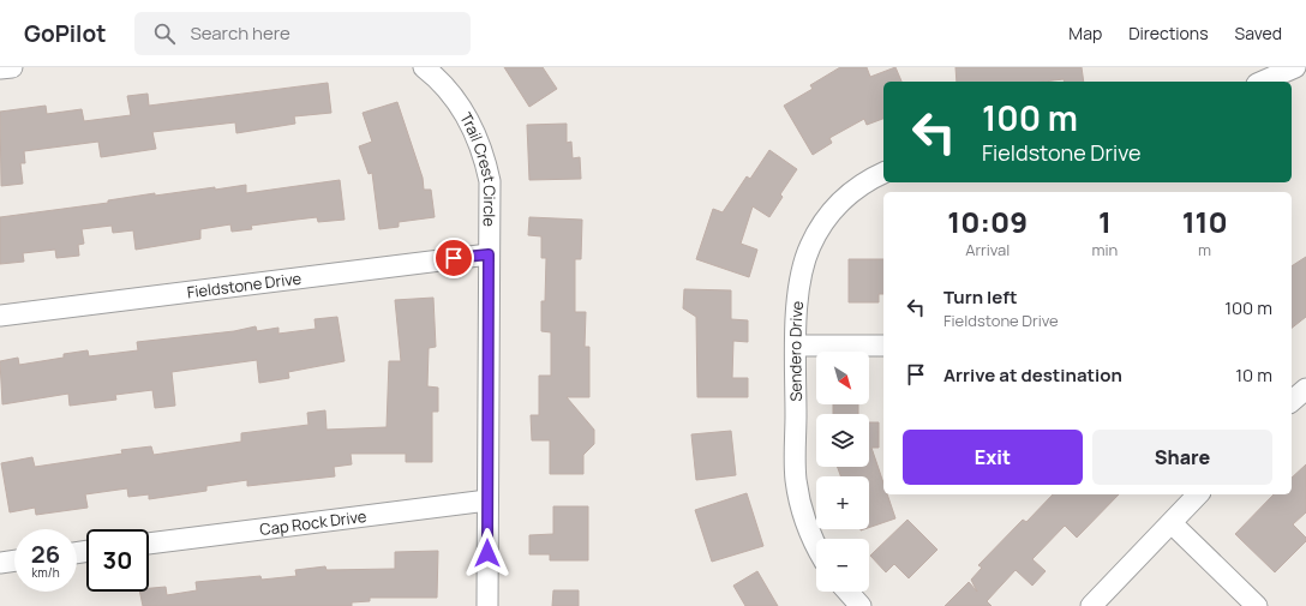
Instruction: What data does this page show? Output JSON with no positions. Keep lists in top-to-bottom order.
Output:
{
  "streets": {
    "street": [
      "Trail Crest Circle",
      "Fieldstone Drive",
      "Sendero Drive",
      "Cap Rock Drive"
    ]
  },
  "crossings": [
    ["Trail Crest Circle", "Fieldstone Drive"],
    ["Trail Crest Circle", "Cap Rock Drive"]
  ],
  "north": "bottom right",
  "page": {
    "header": "GoPilot",
    "search": "Search here",
    "nav": ["Map", "Directions", "Saved"],
    "turn": ["100 m", "Fieldstone Drive"],
    "eta": [
      "10:09",
      "Arrival",
      "1",
      "min",
      "110",
      "m"
    ],
    "list": [
      {
        "name": "Turn left",
        "note": "Fieldstone Drive",
        "value": "100 m"
      },
      {
        "name": "Arrive at destination",
        "value": "10 m"
      }
    ],
    "map_buttons": ["+", "−"],
    "buttons": ["Exit", "Share"],
    "speed": "26 km/h",
    "limit": "30"
  }
}
